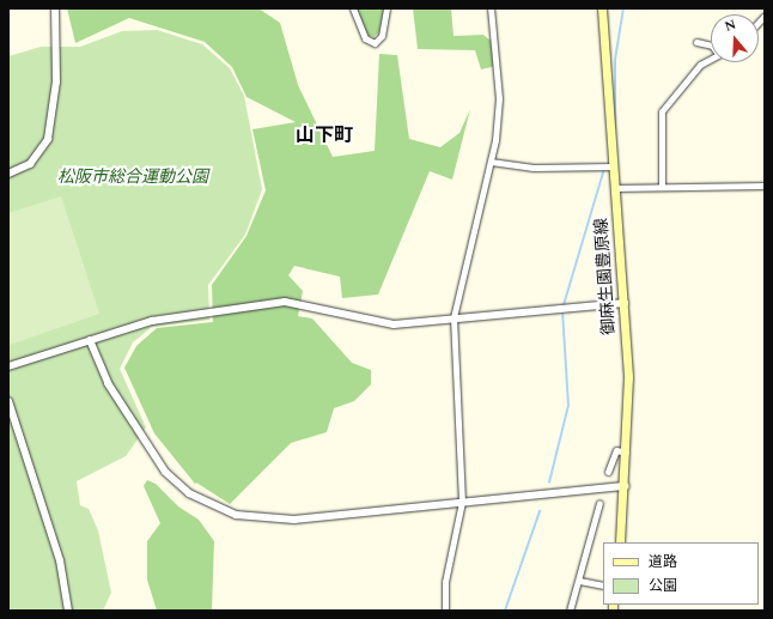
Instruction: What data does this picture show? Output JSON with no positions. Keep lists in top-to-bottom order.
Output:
{
  "streets": {
    "main road": ["御麻生園豊原線"]
  },
  "districts": ["山下町"],
  "parks": ["松阪市総合運動公園"],
  "legend": ["道路", "公園"],
  "north": "top"
}
